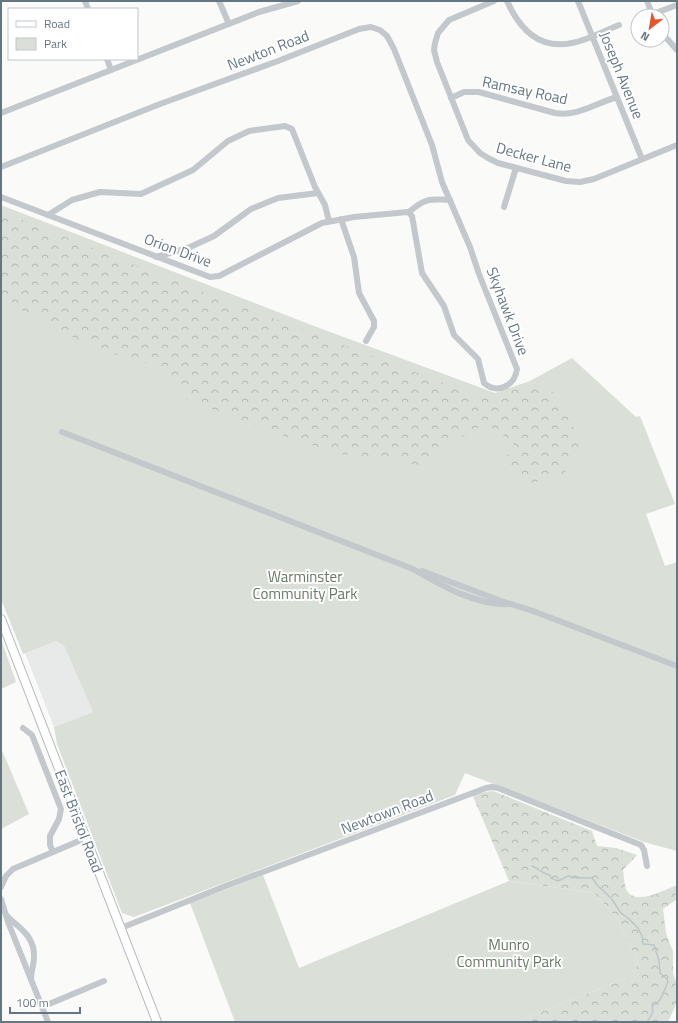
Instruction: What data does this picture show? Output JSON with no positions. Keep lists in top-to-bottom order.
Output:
{
  "streets": {
    "main road": ["East Bristol Road"],
    "street": [
      "Newton Road",
      "Joseph Avenue",
      "Ramsay Road",
      "Decker Lane",
      "Orion Drive",
      "Skyhawk Drive",
      "Newtown Road"
    ]
  },
  "crossings": [
    ["Newton Road", "Skyhawk Drive"],
    ["Joseph Avenue", "Ramsay Road"],
    ["Joseph Avenue", "Decker Lane"],
    ["Ramsay Road", "Decker Lane"],
    ["Newtown Road", "East Bristol Road"]
  ],
  "parks": ["Warminster Community Park", "Munro Community Park"],
  "legend": ["Road", "Park"],
  "scale_bar": "100 m",
  "north": "bottom left"
}
